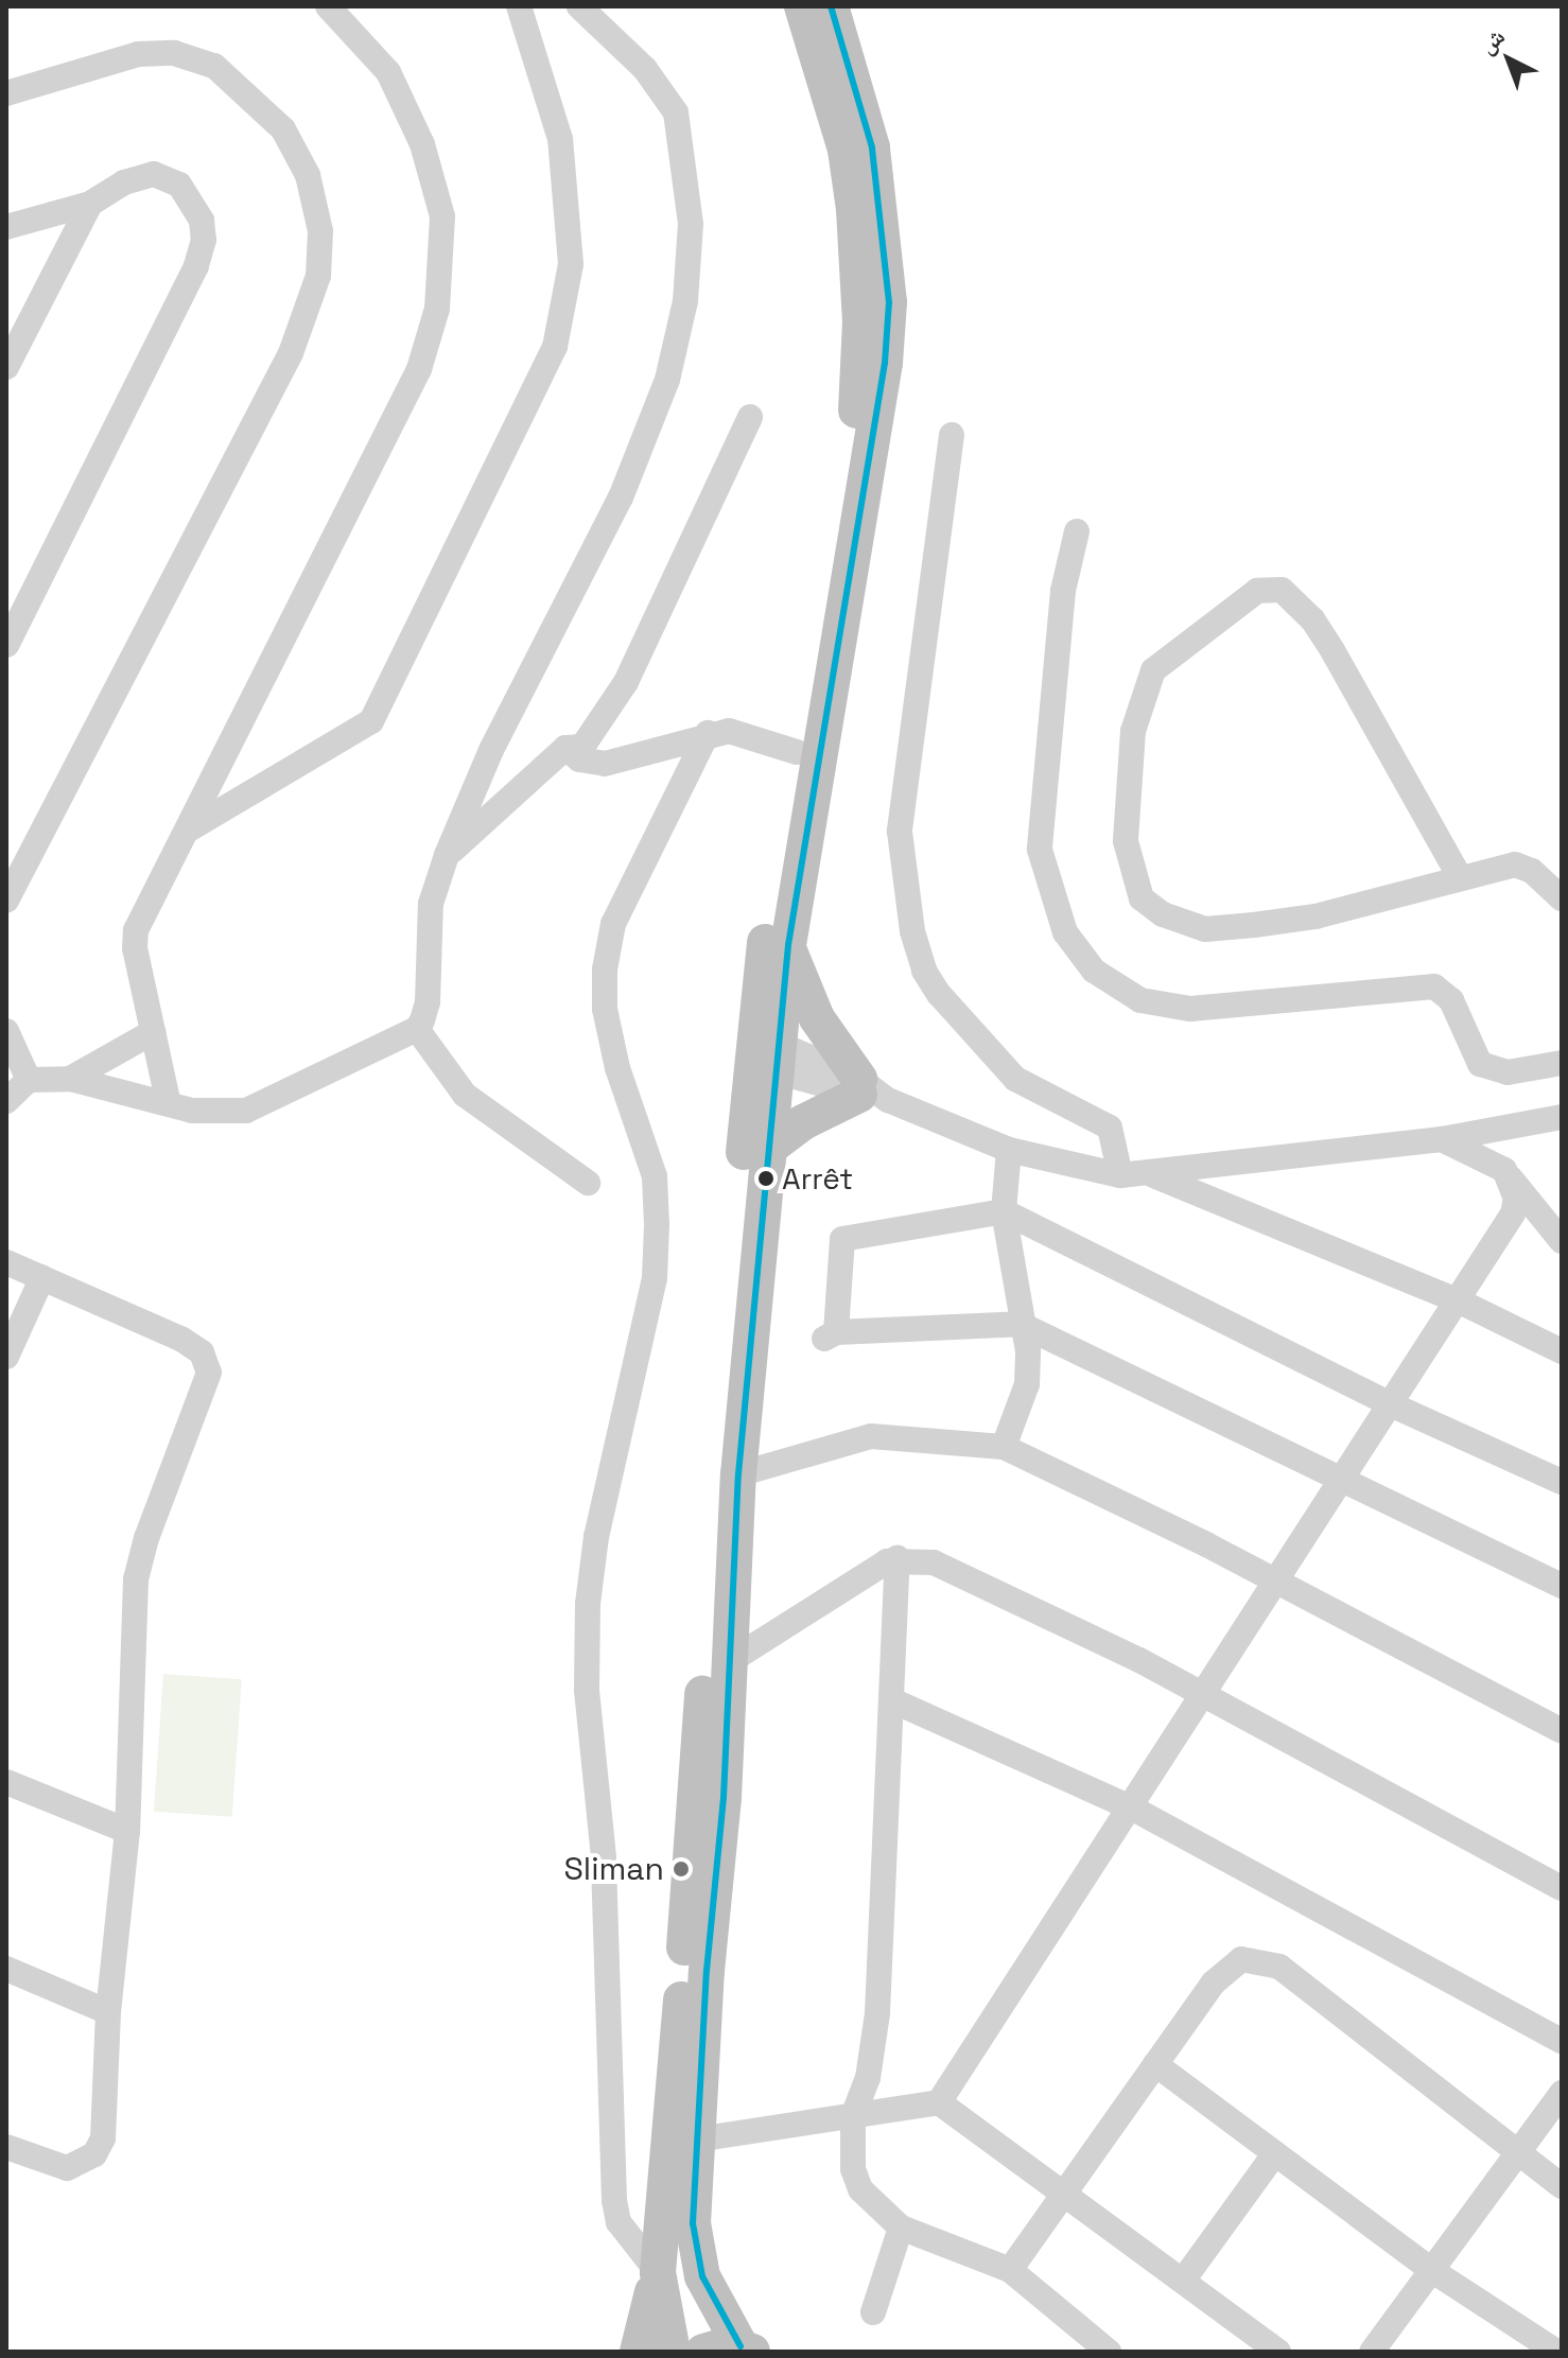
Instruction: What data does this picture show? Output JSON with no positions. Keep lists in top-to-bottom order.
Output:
{
  "places": ["Arrêt", "Sliman"],
  "north": "top left"
}
